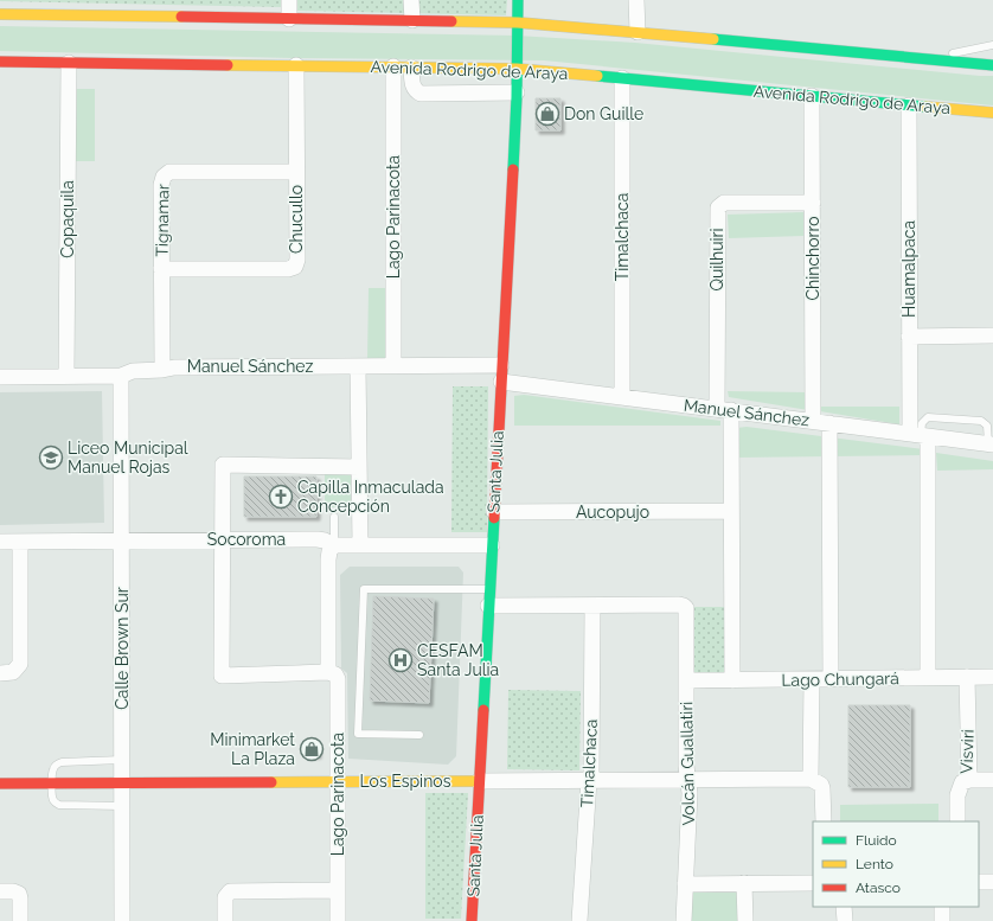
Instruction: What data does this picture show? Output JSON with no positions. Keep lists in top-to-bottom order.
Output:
{
  "streets": {
    "main road": ["Avenida Rodrigo de Araya", "Santa Julia", "Los Espinos"],
    "street": [
      "Lago Parinacota",
      "Copaquila",
      "Chucullo",
      "Tignamar",
      "Timalchaca",
      "Chinchorro",
      "Quilhuiri",
      "Huamalpaca",
      "Manuel Sánchez",
      "Aucopujo",
      "Socoroma",
      "Calle Brown Sur",
      "Lago Chungará",
      "Visviri",
      "Volcán Guallatiri"
    ]
  },
  "crossings": [
    ["Avenida Rodrigo de Araya", "Lago Parinacota"],
    ["Avenida Rodrigo de Araya", "Copaquila"],
    ["Avenida Rodrigo de Araya", "Chucullo"],
    ["Avenida Rodrigo de Araya", "Timalchaca"],
    ["Avenida Rodrigo de Araya", "Chinchorro"],
    ["Avenida Rodrigo de Araya", "Huamalpaca"],
    ["Avenida Rodrigo de Araya", "Santa Julia"],
    ["Lago Parinacota", "Manuel Sánchez"],
    ["Lago Parinacota", "Socoroma"],
    ["Lago Parinacota", "Los Espinos"],
    ["Copaquila", "Manuel Sánchez"],
    ["Chucullo", "Tignamar"],
    ["Tignamar", "Manuel Sánchez"],
    ["Timalchaca", "Manuel Sánchez"],
    ["Timalchaca", "Volcán Guallatiri"],
    ["Timalchaca", "Los Espinos"],
    ["Chinchorro", "Quilhuiri"],
    ["Chinchorro", "Manuel Sánchez"],
    ["Quilhuiri", "Manuel Sánchez"],
    ["Quilhuiri", "Aucopujo"],
    ["Quilhuiri", "Lago Chungará"],
    ["Huamalpaca", "Manuel Sánchez"],
    ["Huamalpaca", "Lago Chungará"],
    ["Manuel Sánchez", "Santa Julia"],
    ["Manuel Sánchez", "Calle Brown Sur"],
    ["Santa Julia", "Aucopujo"],
    ["Santa Julia", "Socoroma"],
    ["Santa Julia", "Los Espinos"],
    ["Socoroma", "Calle Brown Sur"],
    ["Calle Brown Sur", "Los Espinos"],
    ["Lago Chungará", "Visviri"],
    ["Lago Chungará", "Volcán Guallatiri"],
    ["Volcán Guallatiri", "Los Espinos"]
  ],
  "places": {
    "shop": ["Don Guille", "Minimarket La Plaza"],
    "school or university": ["Liceo Municipal Manuel Rojas"],
    "church": ["Capilla Inmaculada Concepción"],
    "hospital": ["CESFAM Santa Julia"]
  },
  "legend": ["Fluido", "Lento", "Atasco"]
}
